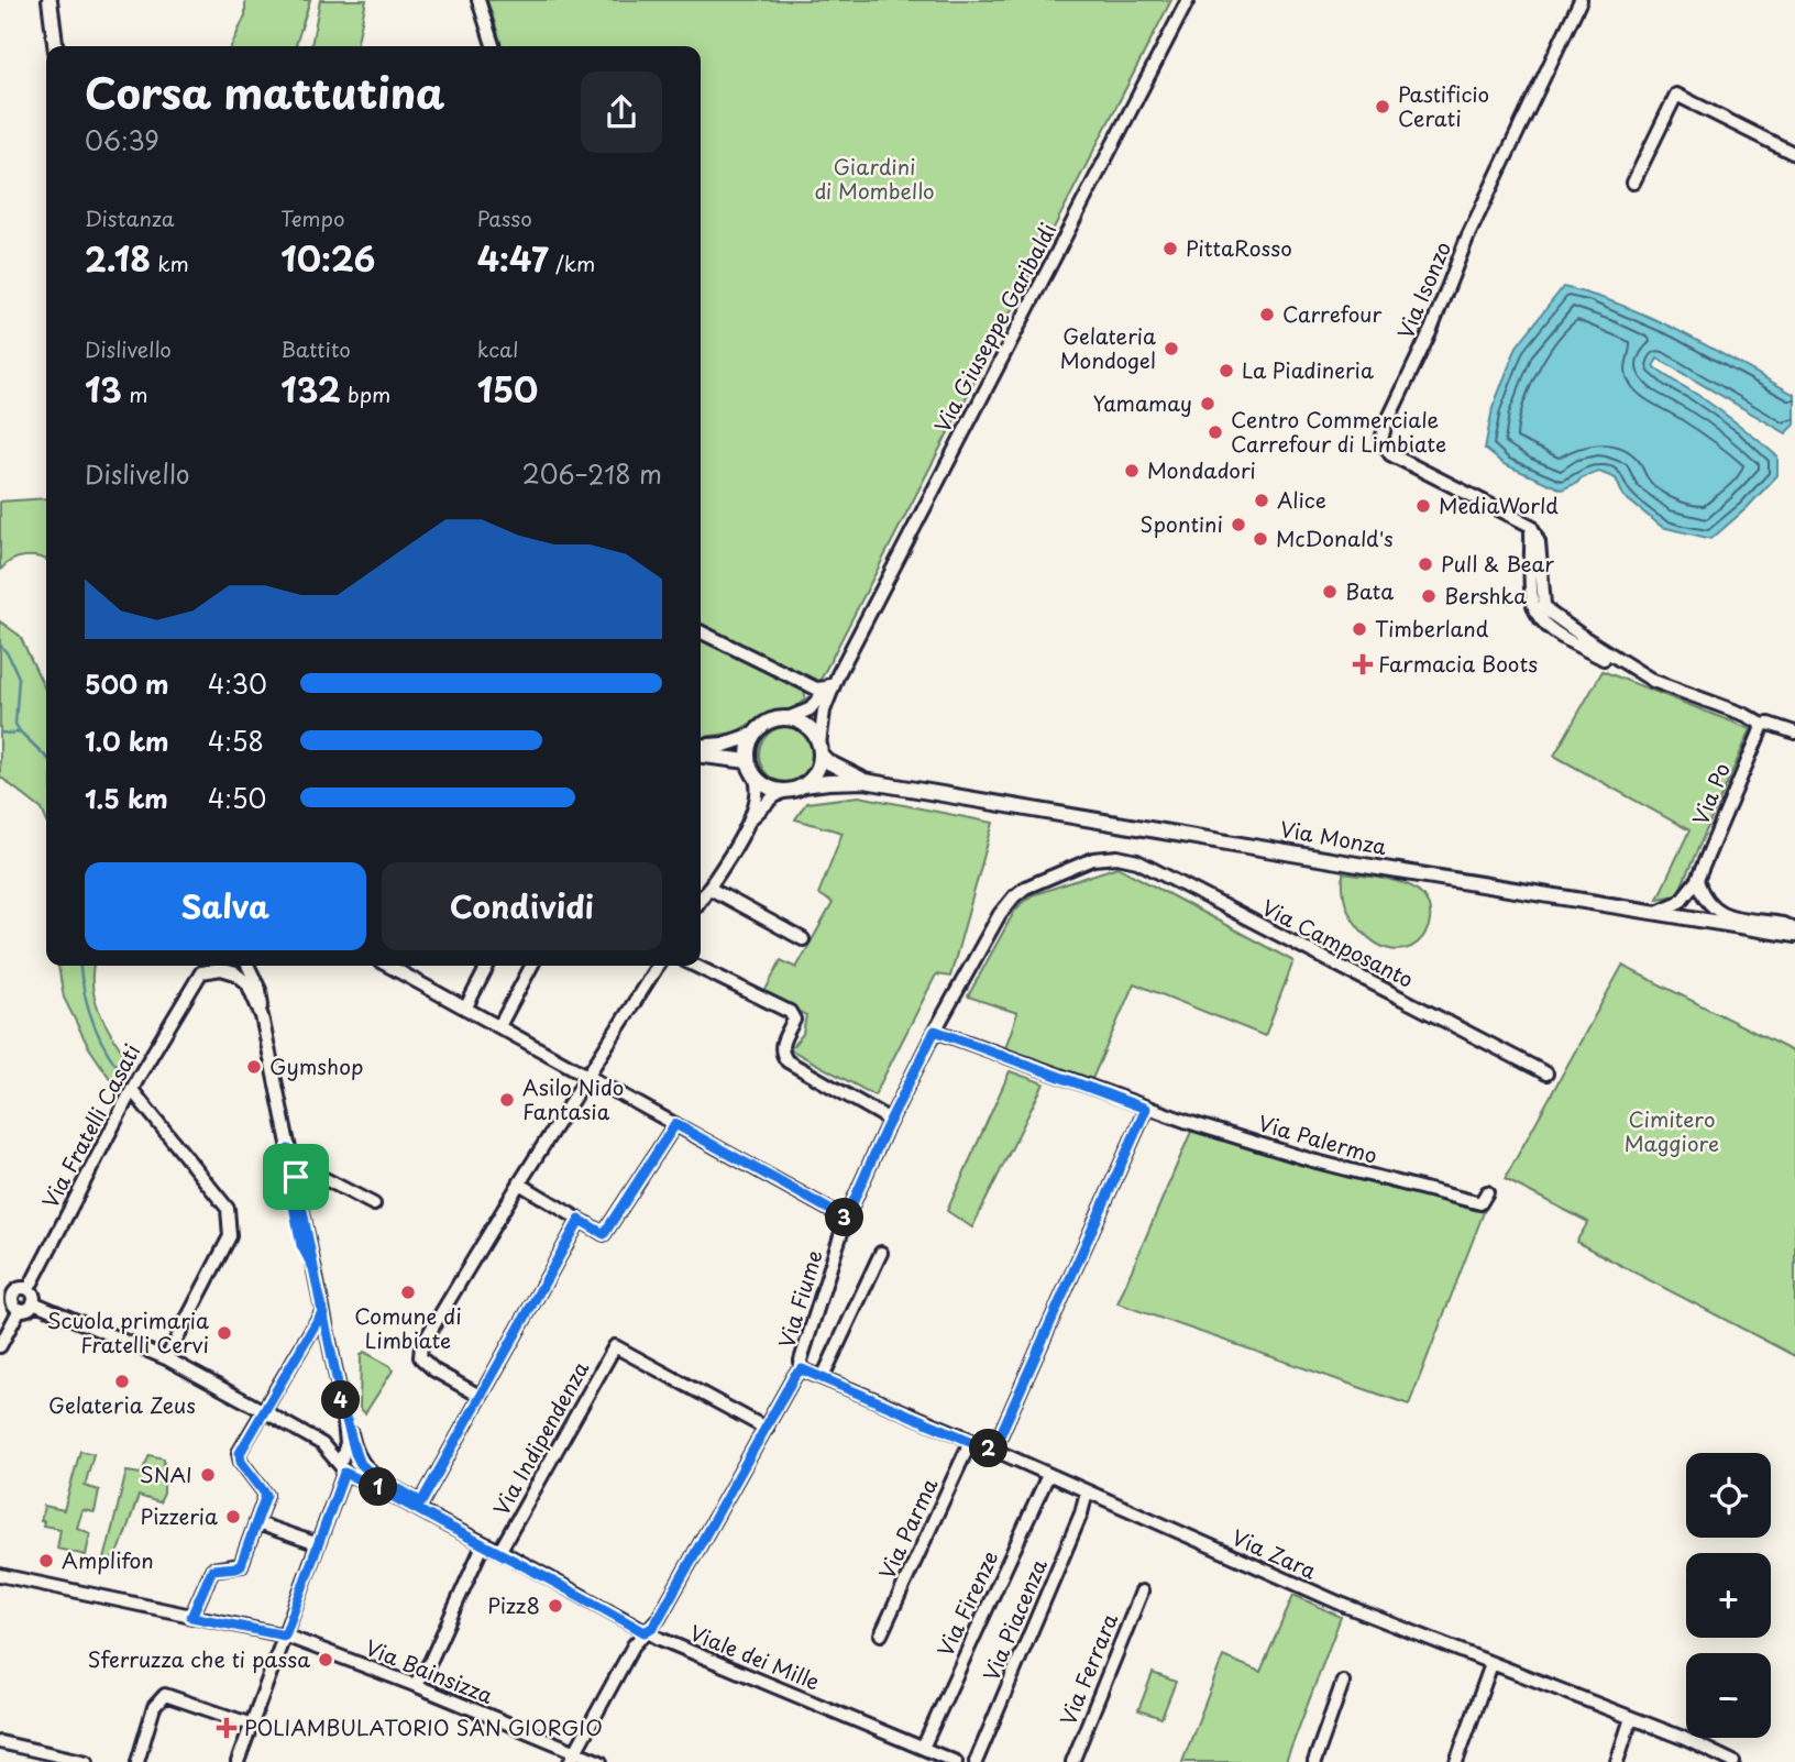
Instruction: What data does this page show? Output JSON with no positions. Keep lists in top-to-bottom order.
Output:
{
  "streets": {
    "main road": ["Via Monza"],
    "street": [
      "Via Isonzo",
      "Via Giuseppe Garibaldi",
      "Via Po",
      "Via Camposanto",
      "Via Fratelli Casati",
      "Via Palermo",
      "Via Fiume",
      "Via Indipendenza",
      "Via Parma",
      "Via Zara",
      "Via Firenze",
      "Via Piacenza",
      "Viale dei Mille",
      "Via Ferrara",
      "Via Bainsizza"
    ]
  },
  "crossings": [
    ["Via Isonzo", "Via Po"],
    ["Via Giuseppe Garibaldi", "Via Monza"],
    ["Via Po", "Via Monza"],
    ["Via Camposanto", "Via Fiume"],
    ["Via Palermo", "Via Fiume"],
    ["Via Fiume", "Via Indipendenza"],
    ["Via Fiume", "Via Zara"],
    ["Via Fiume", "Viale dei Mille"],
    ["Via Fiume", "Via Bainsizza"],
    ["Via Indipendenza", "Viale dei Mille"],
    ["Via Parma", "Via Zara"],
    ["Via Zara", "Via Firenze"],
    ["Via Zara", "Via Piacenza"],
    ["Via Firenze", "Viale dei Mille"]
  ],
  "parks": ["Giardini di Mombello", "Cimitero Maggiore"],
  "places": {
    "other": [
      "Pastificio Cerati",
      "PittaRosso",
      "Carrefour",
      "Gelateria Mondogel",
      "La Piadineria",
      "Yamamay",
      "Centro Commerciale Carrefour di Limbiate",
      "Mondadori",
      "Alice",
      "MediaWorld",
      "Spontini",
      "McDonald's",
      "Pull & Bear",
      "Bata",
      "Bershka",
      "Timberland",
      "Gymshop",
      "Asilo Nido Fantasia",
      "Comune di Limbiate",
      "Scuola primaria Fratelli Cervi",
      "Gelateria Zeus",
      "SNAI",
      "Pizzeria",
      "Amplifon",
      "Pizz8",
      "Sferruzza che ti passa"
    ],
    "health": ["Farmacia Boots", "POLIAMBULATORIO SAN GIORGIO"]
  },
  "page": {
    "heading": ["Corsa mattutina", "06:39"],
    "stats": [
      ["Distanza", "2.18 km"],
      ["Tempo", "10:26"],
      ["Passo", "4:47 /km"],
      ["Dislivello", "13 m"],
      ["Battito", "132 bpm"],
      ["kcal", "150"]
    ],
    "chart": ["Dislivello", "206–218 m"],
    "list": [
      {
        "name": "500 m",
        "note": "4:30"
      },
      {
        "name": "1.0 km",
        "note": "4:58"
      },
      {
        "name": "1.5 km",
        "note": "4:50"
      }
    ],
    "buttons": ["Salva", "Condividi"],
    "pins": [
      "3",
      "4",
      "2",
      "1"
    ],
    "map_buttons": ["+", "−"]
  }
}
